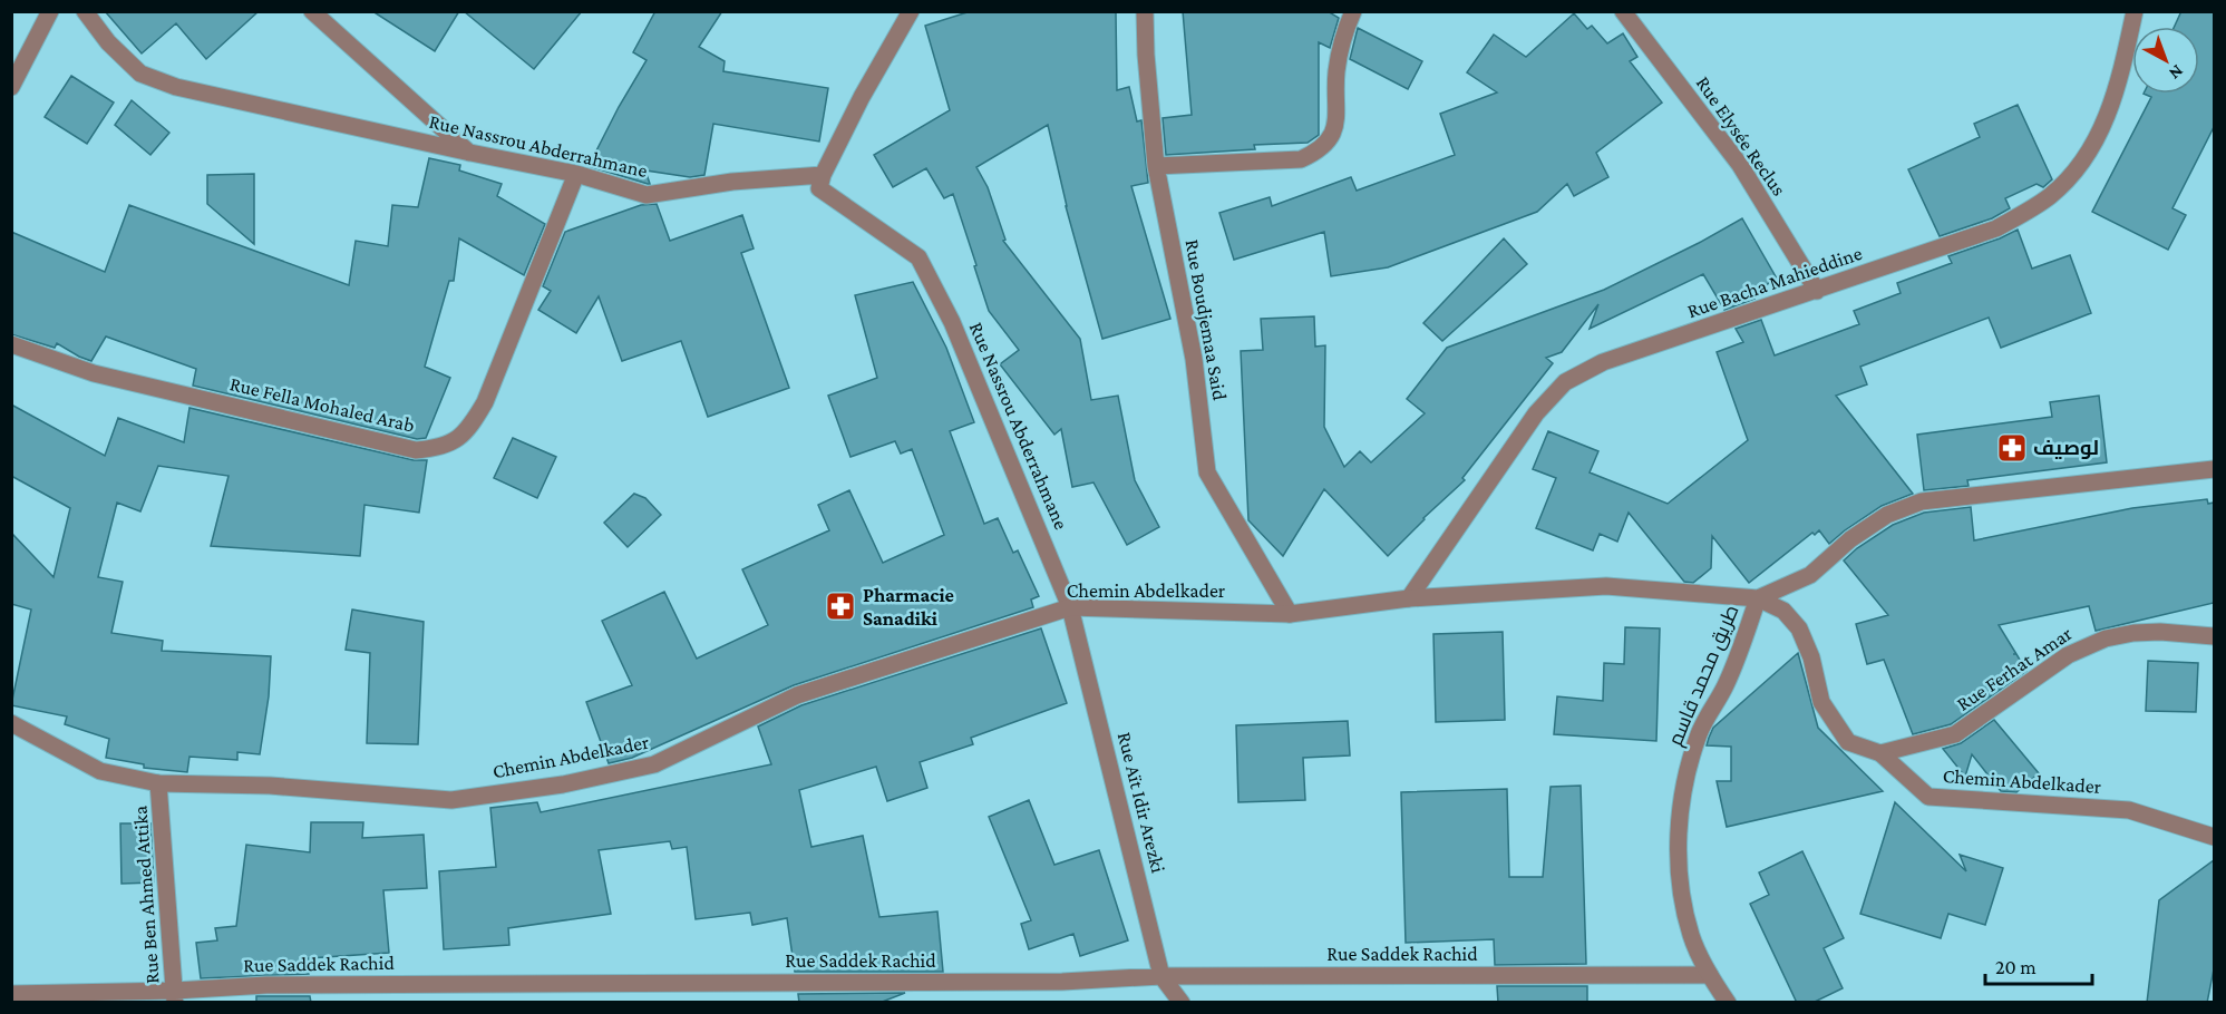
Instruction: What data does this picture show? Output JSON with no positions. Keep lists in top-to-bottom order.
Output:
{
  "streets": {
    "street": [
      "Rue Elysée Reclus",
      "Rue Nassrou Abderrahmane",
      "Rue Bacha Mahieddine",
      "Rue Boudjemaa Said",
      "Rue Fella Mohaled Arab",
      "Chemin Abdelkader",
      "Rue Ferhat Amar",
      "طريق محمد قاسم",
      "Rue Aït Idir Arezki",
      "Rue Ben Ahmed Attika",
      "Rue Saddek Rachid"
    ]
  },
  "crossings": [
    ["Rue Elysée Reclus", "Rue Bacha Mahieddine"],
    ["Rue Nassrou Abderrahmane", "Rue Fella Mohaled Arab"],
    ["Rue Nassrou Abderrahmane", "Chemin Abdelkader"],
    ["Rue Nassrou Abderrahmane", "Rue Aït Idir Arezki"],
    ["Rue Bacha Mahieddine", "Chemin Abdelkader"],
    ["Rue Boudjemaa Said", "Chemin Abdelkader"],
    ["Chemin Abdelkader", "Rue Ferhat Amar"],
    ["Chemin Abdelkader", "طريق محمد قاسم"],
    ["Chemin Abdelkader", "Rue Aït Idir Arezki"],
    ["Chemin Abdelkader", "Rue Ben Ahmed Attika"],
    ["طريق محمد قاسم", "Rue Saddek Rachid"],
    ["Rue Aït Idir Arezki", "Rue Saddek Rachid"],
    ["Rue Ben Ahmed Attika", "Rue Saddek Rachid"]
  ],
  "places": {
    "pharmacy": ["لوصيف", "Pharmacie Sanadiki"]
  },
  "scale_bar": "20 m",
  "north": "bottom right"
}
